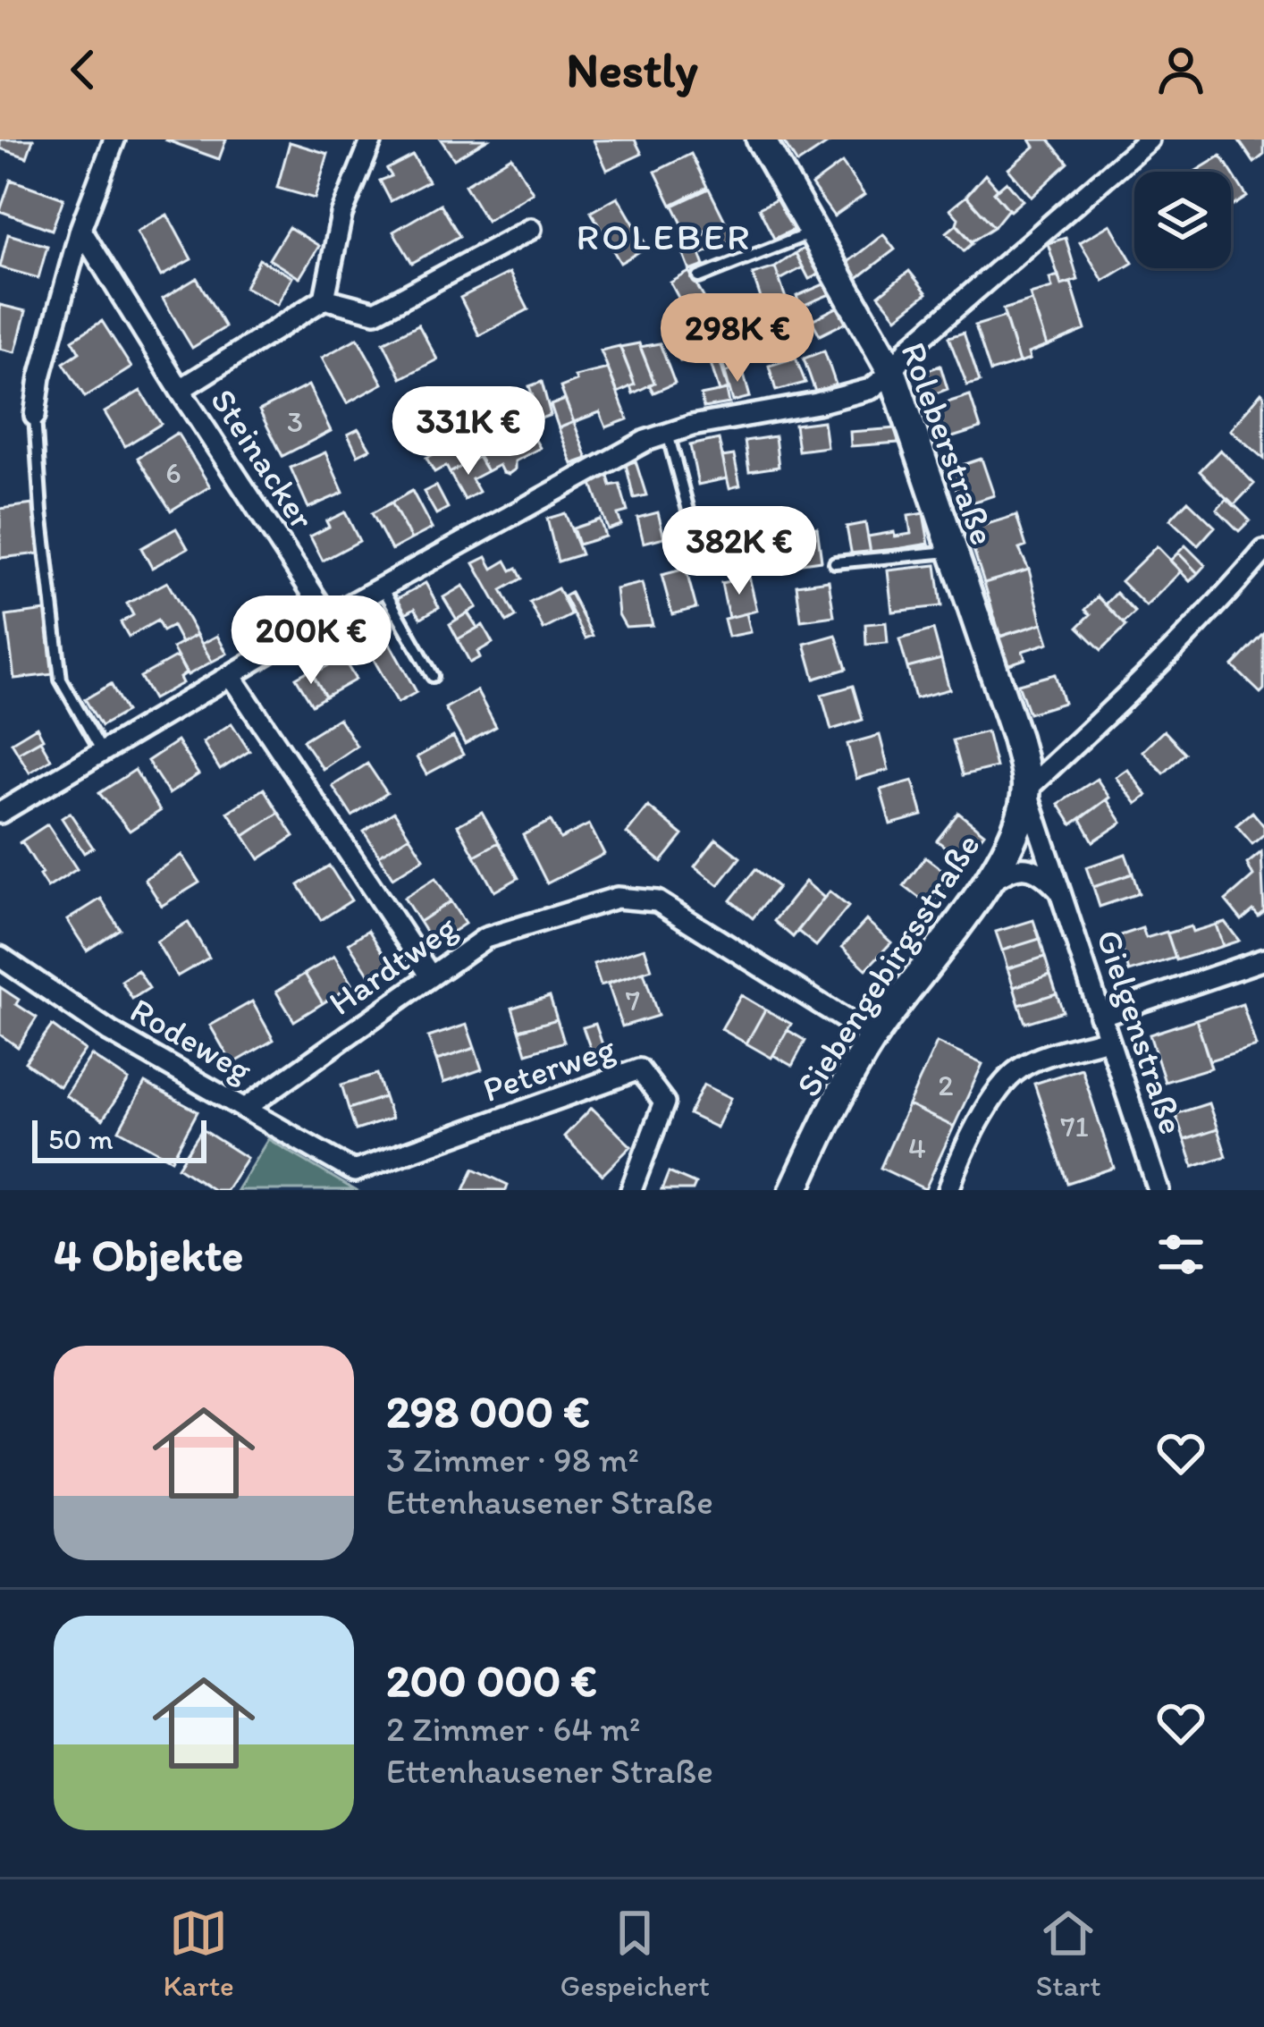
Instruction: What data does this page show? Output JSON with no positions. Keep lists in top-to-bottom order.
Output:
{
  "streets": {
    "main road": ["Roleberstraße", "Siebengebirgsstraße"],
    "street": [
      "Steinacker",
      "Hardtweg",
      "Gielgenstraße",
      "Rodeweg",
      "Peterweg"
    ]
  },
  "crossings": [
    ["Roleberstraße", "Siebengebirgsstraße"],
    ["Roleberstraße", "Gielgenstraße"],
    ["Hardtweg", "Siebengebirgsstraße"],
    ["Hardtweg", "Rodeweg"],
    ["Siebengebirgsstraße", "Gielgenstraße"],
    ["Rodeweg", "Peterweg"]
  ],
  "districts": ["ROLEBER"],
  "house_numbers": [
    "3",
    "6",
    "7",
    "2",
    "71",
    "4"
  ],
  "scale_bar": "50 m",
  "page": {
    "header": "Nestly",
    "price": [
      "298K €",
      "331K €",
      "382K €",
      "200K €"
    ],
    "scale": "50 m",
    "heading": "4 Objekte",
    "list": [
      {
        "name": "298 000 €",
        "note": "3 Zimmer · 98 m² · Ettenhausener Straße"
      },
      {
        "name": "200 000 €",
        "note": "2 Zimmer · 64 m² · Ettenhausener Straße"
      }
    ],
    "tabs": ["Karte", "Gespeichert", "Start"]
  }
}
